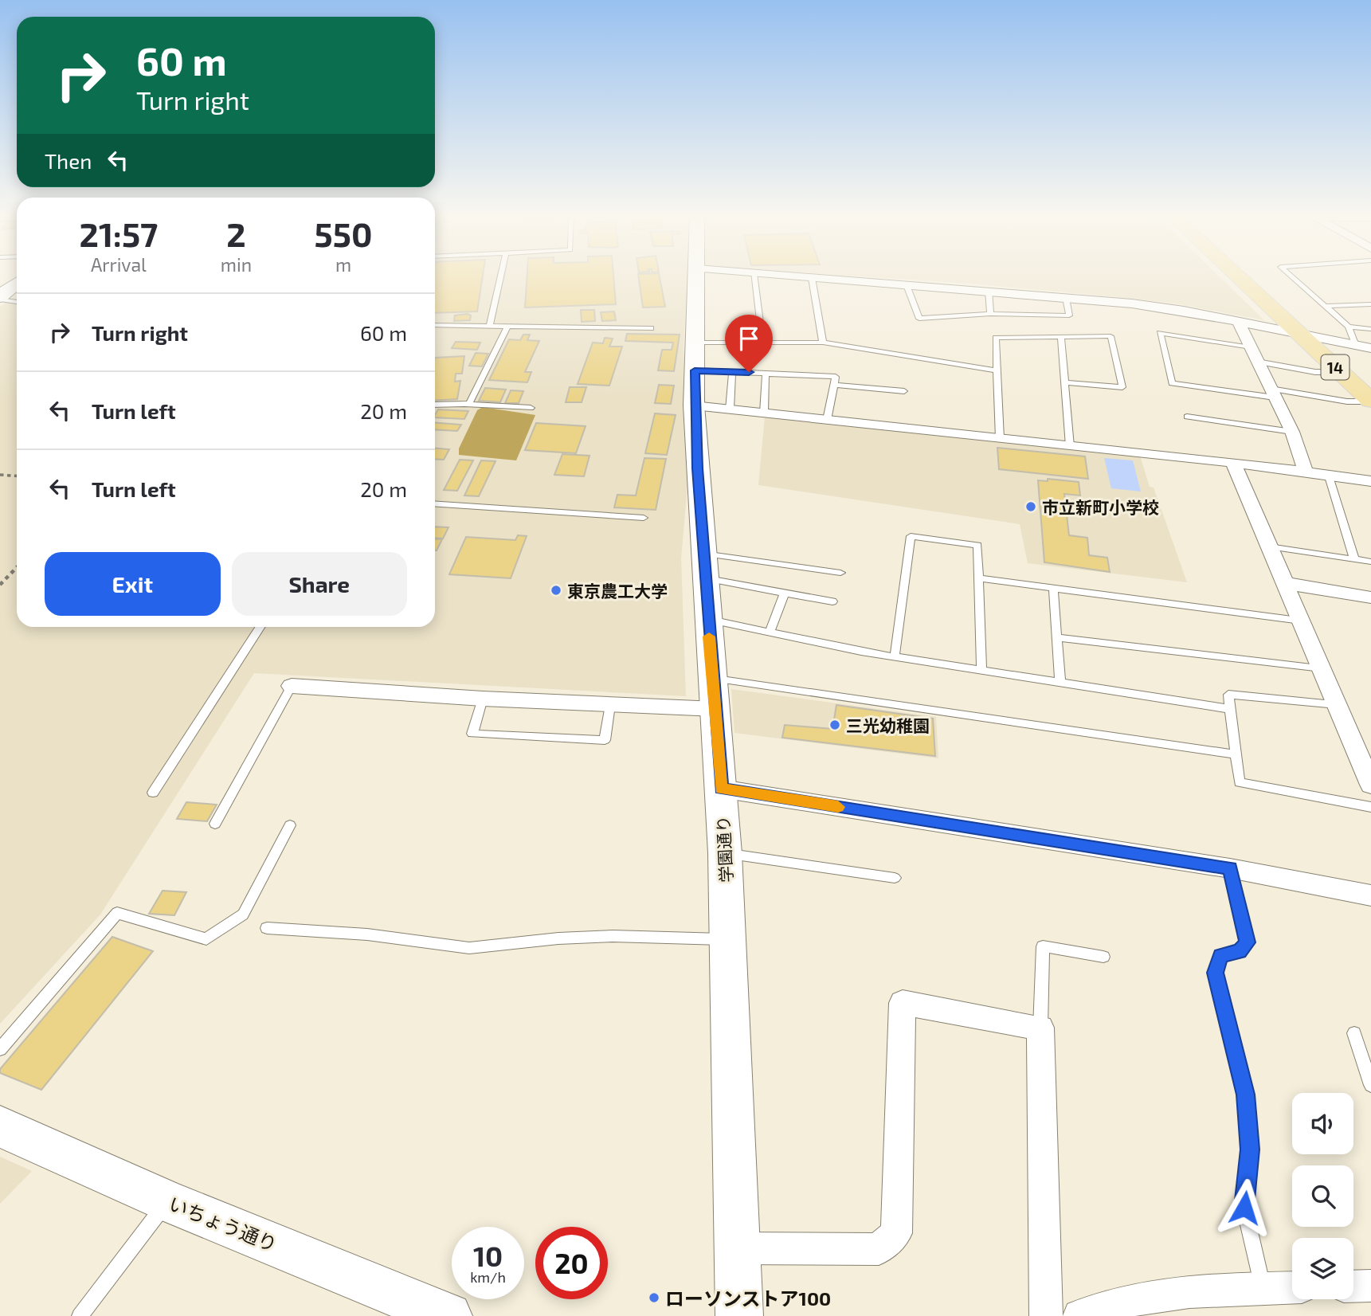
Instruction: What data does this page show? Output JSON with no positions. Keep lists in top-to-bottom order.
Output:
{
  "streets": {
    "main road": ["14"],
    "street": ["学園通り", "いちょう通り"]
  },
  "places": [
    "市立新町小学校",
    "東京農工大学",
    "三光幼稚園",
    "ローソンストア100"
  ],
  "page": {
    "turn": ["60 m", "Turn right"],
    "then": "Then",
    "eta": [
      "21:57",
      "Arrival",
      "2",
      "min",
      "550",
      "m"
    ],
    "list": [
      {
        "name": "Turn right",
        "value": "60 m"
      },
      {
        "name": "Turn left",
        "value": "20 m"
      },
      {
        "name": "Turn left",
        "value": "20 m"
      }
    ],
    "buttons": ["Exit", "Share"],
    "speed": "10 km/h",
    "limit": "20"
  }
}
